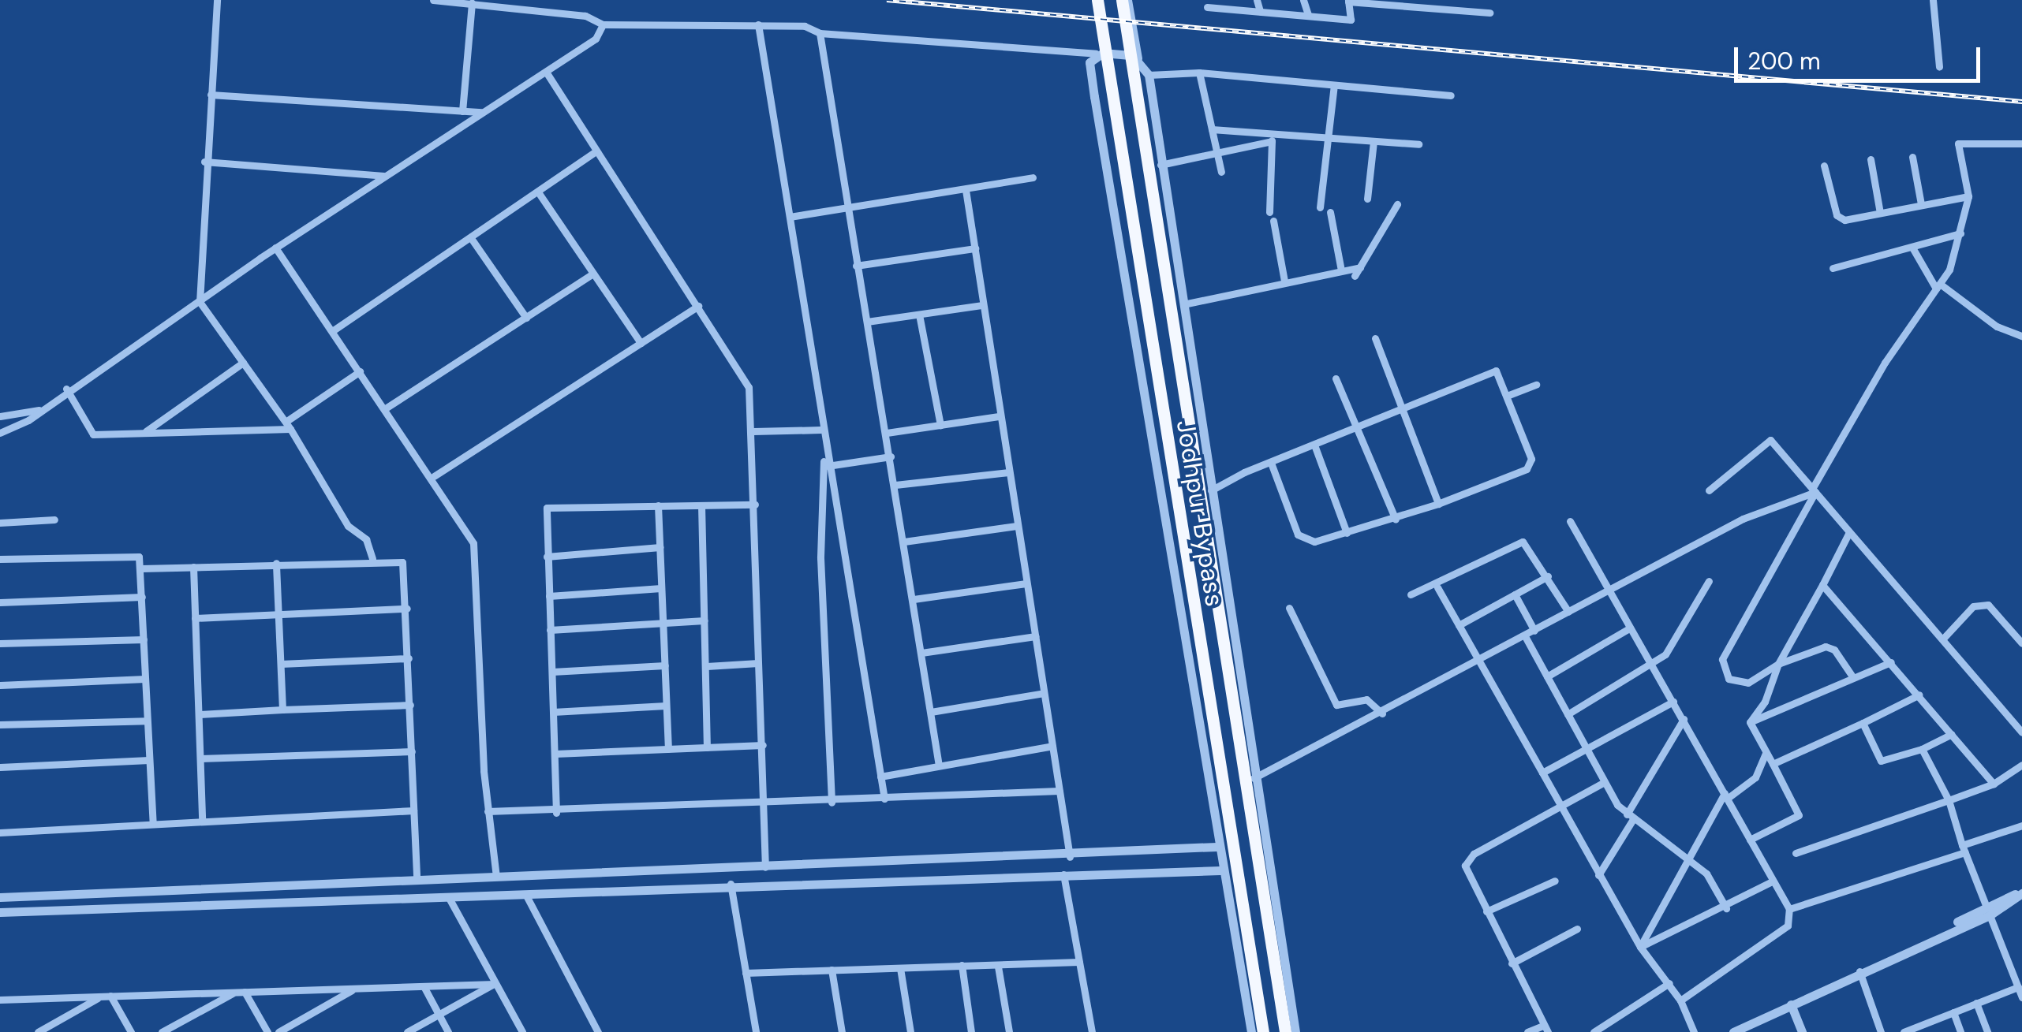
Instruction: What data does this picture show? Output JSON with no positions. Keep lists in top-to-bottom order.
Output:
{
  "streets": {
    "highway": ["Jodhpur Bypass"]
  },
  "scale_bar": "200 m"
}
